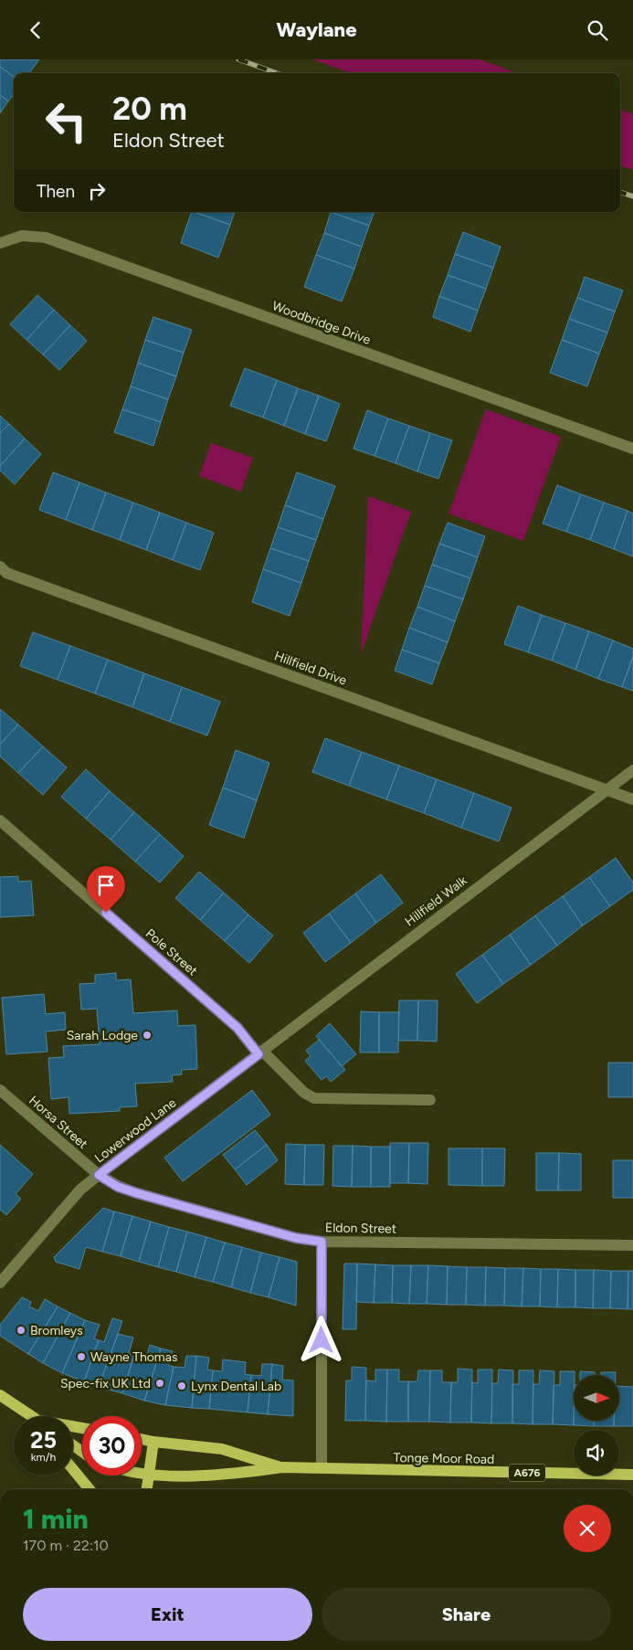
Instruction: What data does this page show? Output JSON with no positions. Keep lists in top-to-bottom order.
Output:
{
  "streets": {
    "main road": ["Tonge Moor Road", "A676"],
    "street": [
      "Woodbridge Drive",
      "Hillfield Drive",
      "Hillfield Walk",
      "Pole Street",
      "Horsa Street",
      "Lowerwood Lane",
      "Eldon Street"
    ]
  },
  "crossings": [
    ["Hillfield Drive", "Hillfield Walk"],
    ["Hillfield Walk", "Lowerwood Lane"],
    ["Pole Street", "Lowerwood Lane"],
    ["Horsa Street", "Lowerwood Lane"],
    ["Horsa Street", "Eldon Street"],
    ["Lowerwood Lane", "Eldon Street"]
  ],
  "places": [
    "Sarah Lodge",
    "Bromleys",
    "Wayne Thomas",
    "Spec-fix UK Ltd",
    "Lynx Dental Lab"
  ],
  "north": "right",
  "page": {
    "header": "Waylane",
    "turn": ["20 m", "Eldon Street"],
    "then": "Then",
    "speed": "25 km/h",
    "limit": "30",
    "heading": ["1 min", "170 m · 22:10"],
    "buttons": ["Exit", "Share"]
  }
}
